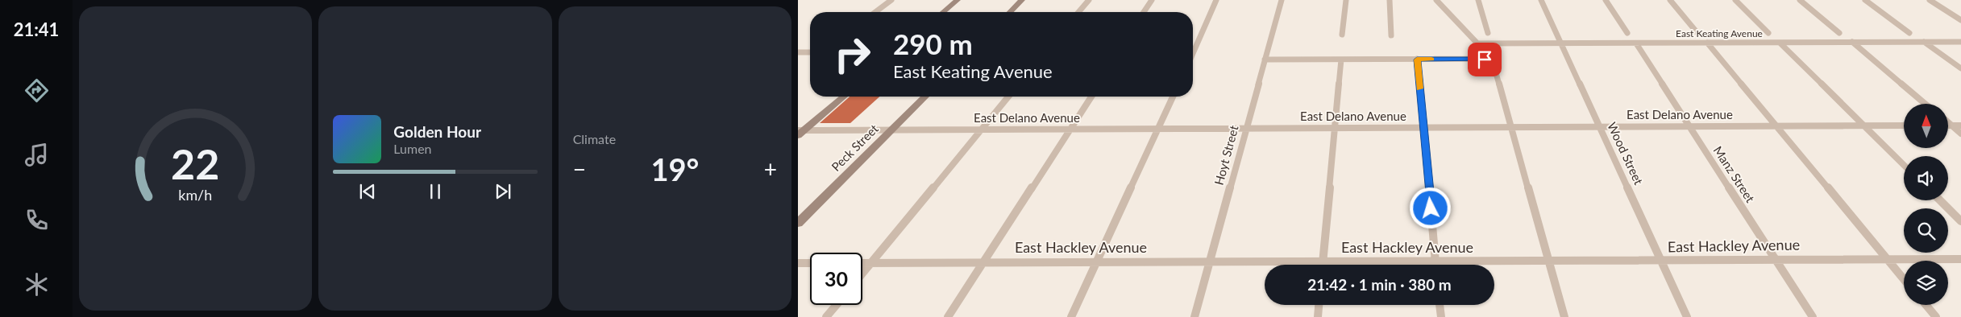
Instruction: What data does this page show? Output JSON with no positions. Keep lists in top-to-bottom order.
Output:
{
  "streets": {
    "street": [
      "East Keating Avenue",
      "East Delano Avenue",
      "Peck Street",
      "Wood Street",
      "Hoyt Street",
      "Manz Street",
      "East Hackley Avenue"
    ]
  },
  "crossings": [
    ["East Keating Avenue", "Wood Street"],
    ["East Keating Avenue", "Manz Street"],
    ["East Delano Avenue", "Peck Street"],
    ["East Delano Avenue", "Wood Street"],
    ["East Delano Avenue", "Hoyt Street"],
    ["East Delano Avenue", "Manz Street"],
    ["Wood Street", "East Hackley Avenue"],
    ["Hoyt Street", "East Hackley Avenue"],
    ["Manz Street", "East Hackley Avenue"]
  ],
  "north": "top",
  "page": {
    "tabs": "21:41",
    "tile": "Climate",
    "turn": ["290 m", "East Keating Avenue"],
    "song": ["Golden Hour", "Lumen"],
    "heat": ["−", "19°", "+"],
    "limit": "30",
    "trip": "21:42 · 1 min · 380 m",
    "gauge": ["22", "km/h"]
  }
}
